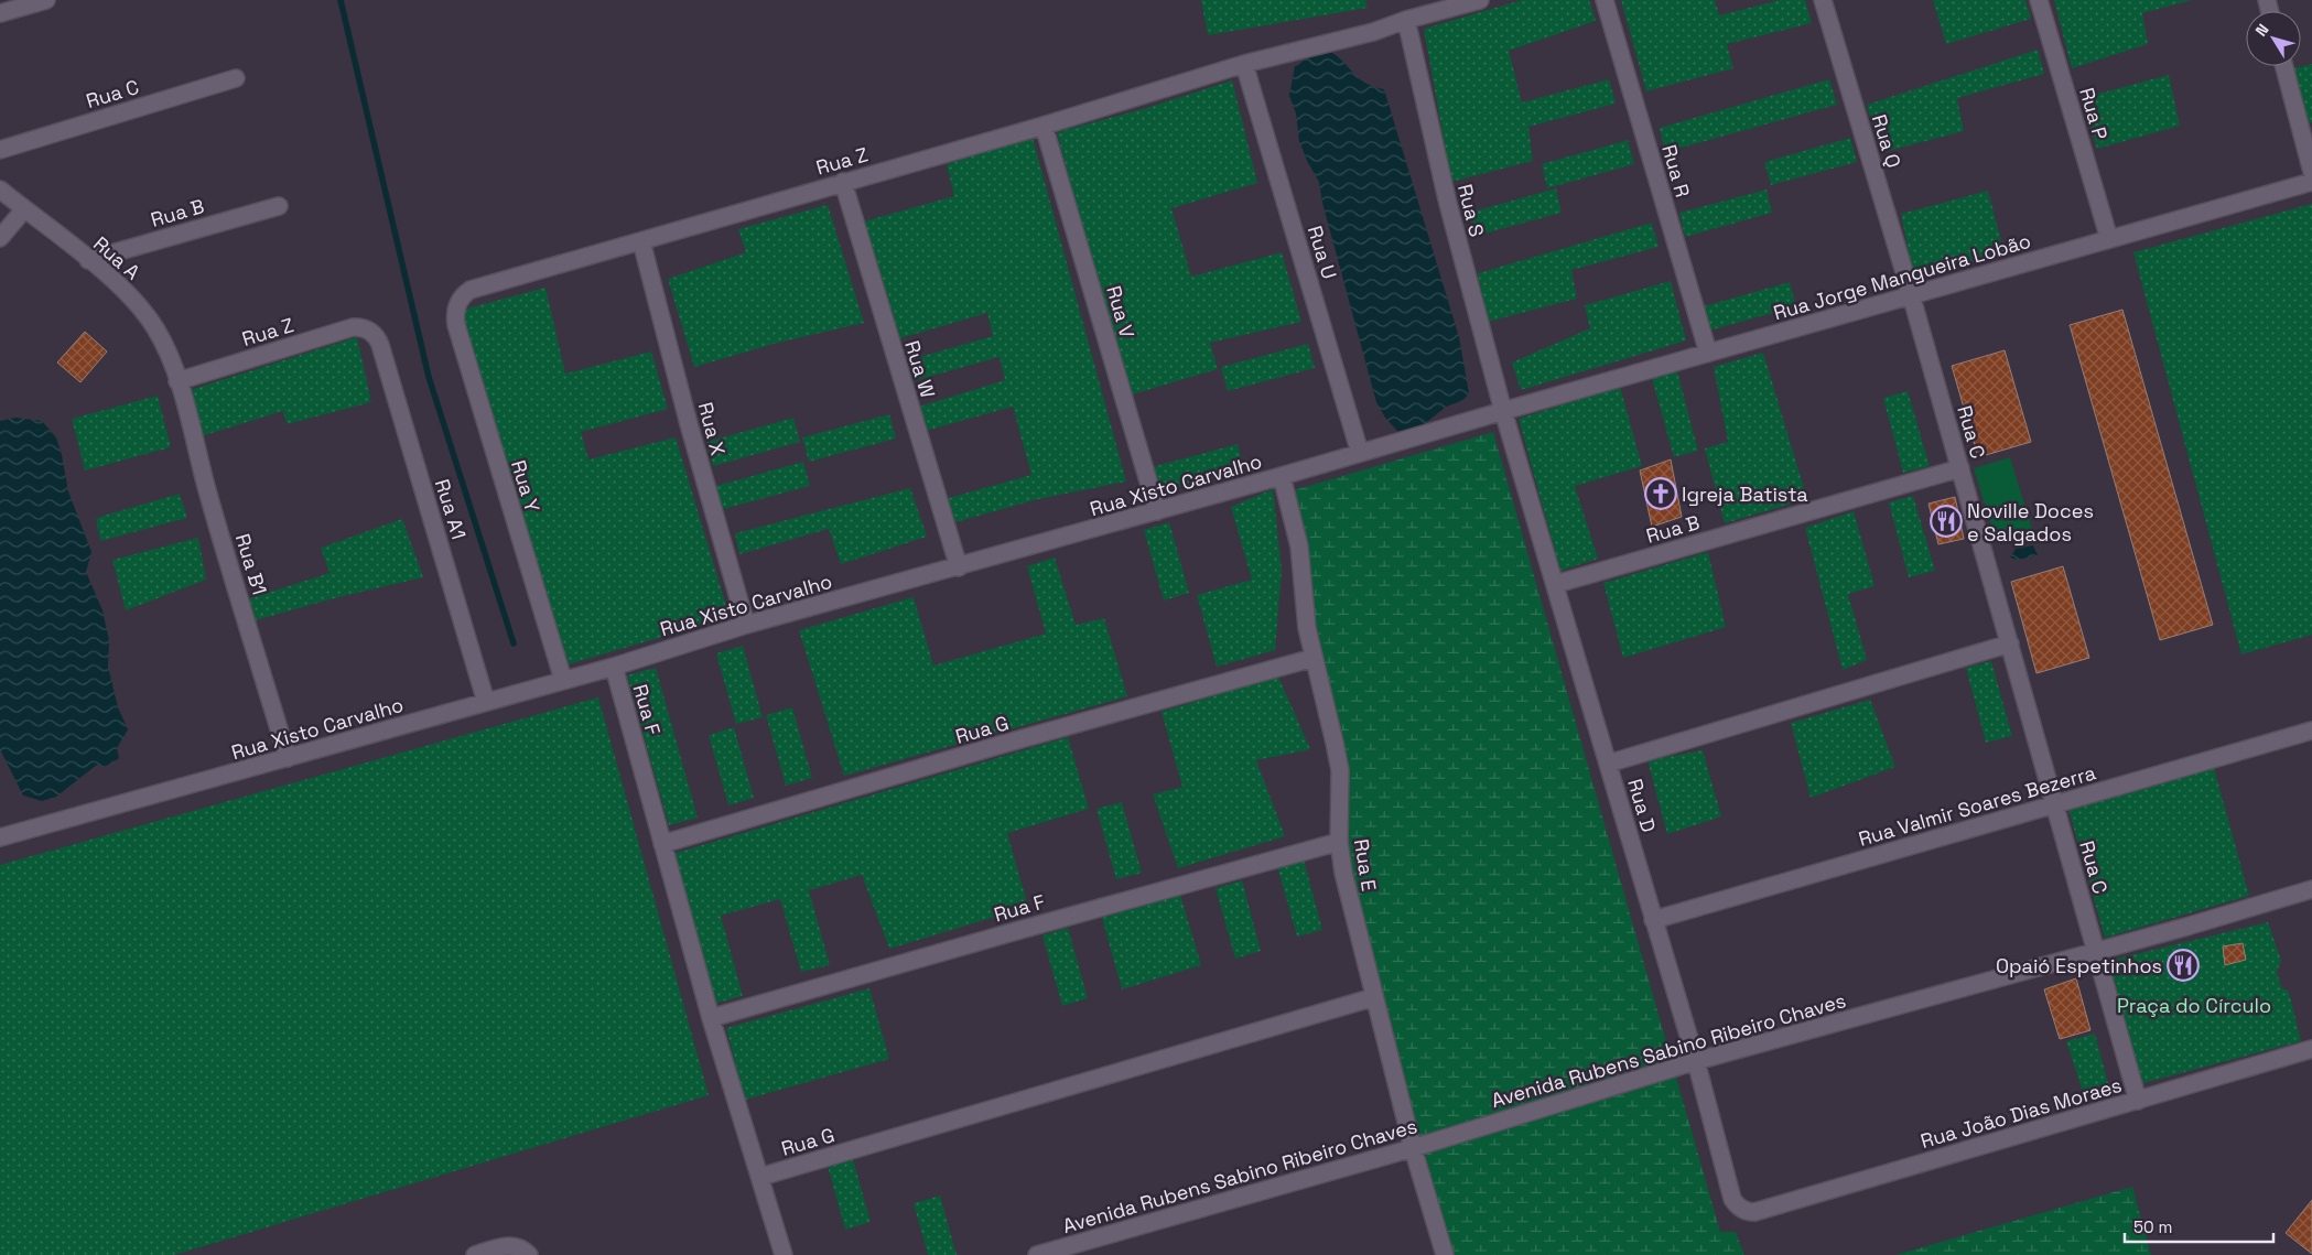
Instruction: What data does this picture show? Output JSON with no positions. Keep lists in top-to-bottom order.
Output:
{
  "streets": {
    "street": [
      "Rua C",
      "Rua P",
      "Rua Q",
      "Rua Z",
      "Rua R",
      "Rua S",
      "Rua B",
      "Rua U",
      "Rua A",
      "Rua Jorge Mangueira Lobão",
      "Rua V",
      "Rua W",
      "Rua X",
      "Rua Xisto Carvalho",
      "Rua Y",
      "Rua A1",
      "Rua B1",
      "Rua F",
      "Rua G",
      "Rua D",
      "Rua Valmir Soares Bezerra",
      "Rua E",
      "Avenida Rubens Sabino Ribeiro Chaves",
      "Rua João Dias Moraes"
    ]
  },
  "crossings": [
    ["Rua C", "Rua Q"],
    ["Rua C", "Rua B"],
    ["Rua C", "Rua Jorge Mangueira Lobão"],
    ["Rua C", "Rua Valmir Soares Bezerra"],
    ["Rua C", "Avenida Rubens Sabino Ribeiro Chaves"],
    ["Rua C", "Rua João Dias Moraes"],
    ["Rua P", "Rua Jorge Mangueira Lobão"],
    ["Rua Q", "Rua Jorge Mangueira Lobão"],
    ["Rua Z", "Rua S"],
    ["Rua Z", "Rua U"],
    ["Rua Z", "Rua A"],
    ["Rua Z", "Rua V"],
    ["Rua Z", "Rua W"],
    ["Rua Z", "Rua X"],
    ["Rua Z", "Rua Y"],
    ["Rua Z", "Rua A1"],
    ["Rua Z", "Rua B1"],
    ["Rua R", "Rua Jorge Mangueira Lobão"],
    ["Rua S", "Rua Jorge Mangueira Lobão"],
    ["Rua S", "Rua Xisto Carvalho"],
    ["Rua S", "Rua D"],
    ["Rua B", "Rua A"],
    ["Rua B", "Rua D"],
    ["Rua U", "Rua Xisto Carvalho"],
    ["Rua A", "Rua B1"],
    ["Rua Jorge Mangueira Lobão", "Rua Xisto Carvalho"],
    ["Rua Jorge Mangueira Lobão", "Rua D"],
    ["Rua V", "Rua Xisto Carvalho"],
    ["Rua W", "Rua Xisto Carvalho"],
    ["Rua X", "Rua Xisto Carvalho"],
    ["Rua Xisto Carvalho", "Rua Y"],
    ["Rua Xisto Carvalho", "Rua A1"],
    ["Rua Xisto Carvalho", "Rua B1"],
    ["Rua Xisto Carvalho", "Rua F"],
    ["Rua Xisto Carvalho", "Rua D"],
    ["Rua Xisto Carvalho", "Rua E"],
    ["Rua F", "Rua G"],
    ["Rua F", "Rua E"],
    ["Rua G", "Rua E"],
    ["Rua D", "Rua Valmir Soares Bezerra"],
    ["Rua D", "Avenida Rubens Sabino Ribeiro Chaves"],
    ["Rua D", "Rua João Dias Moraes"],
    ["Rua E", "Avenida Rubens Sabino Ribeiro Chaves"]
  ],
  "parks": ["Praça do Círculo"],
  "places": {
    "church": ["Igreja Batista"],
    "restaurant": ["Noville Doces e Salgados", "Opaió Espetinhos"]
  },
  "scale_bar": "50 m",
  "north": "top left"
}
